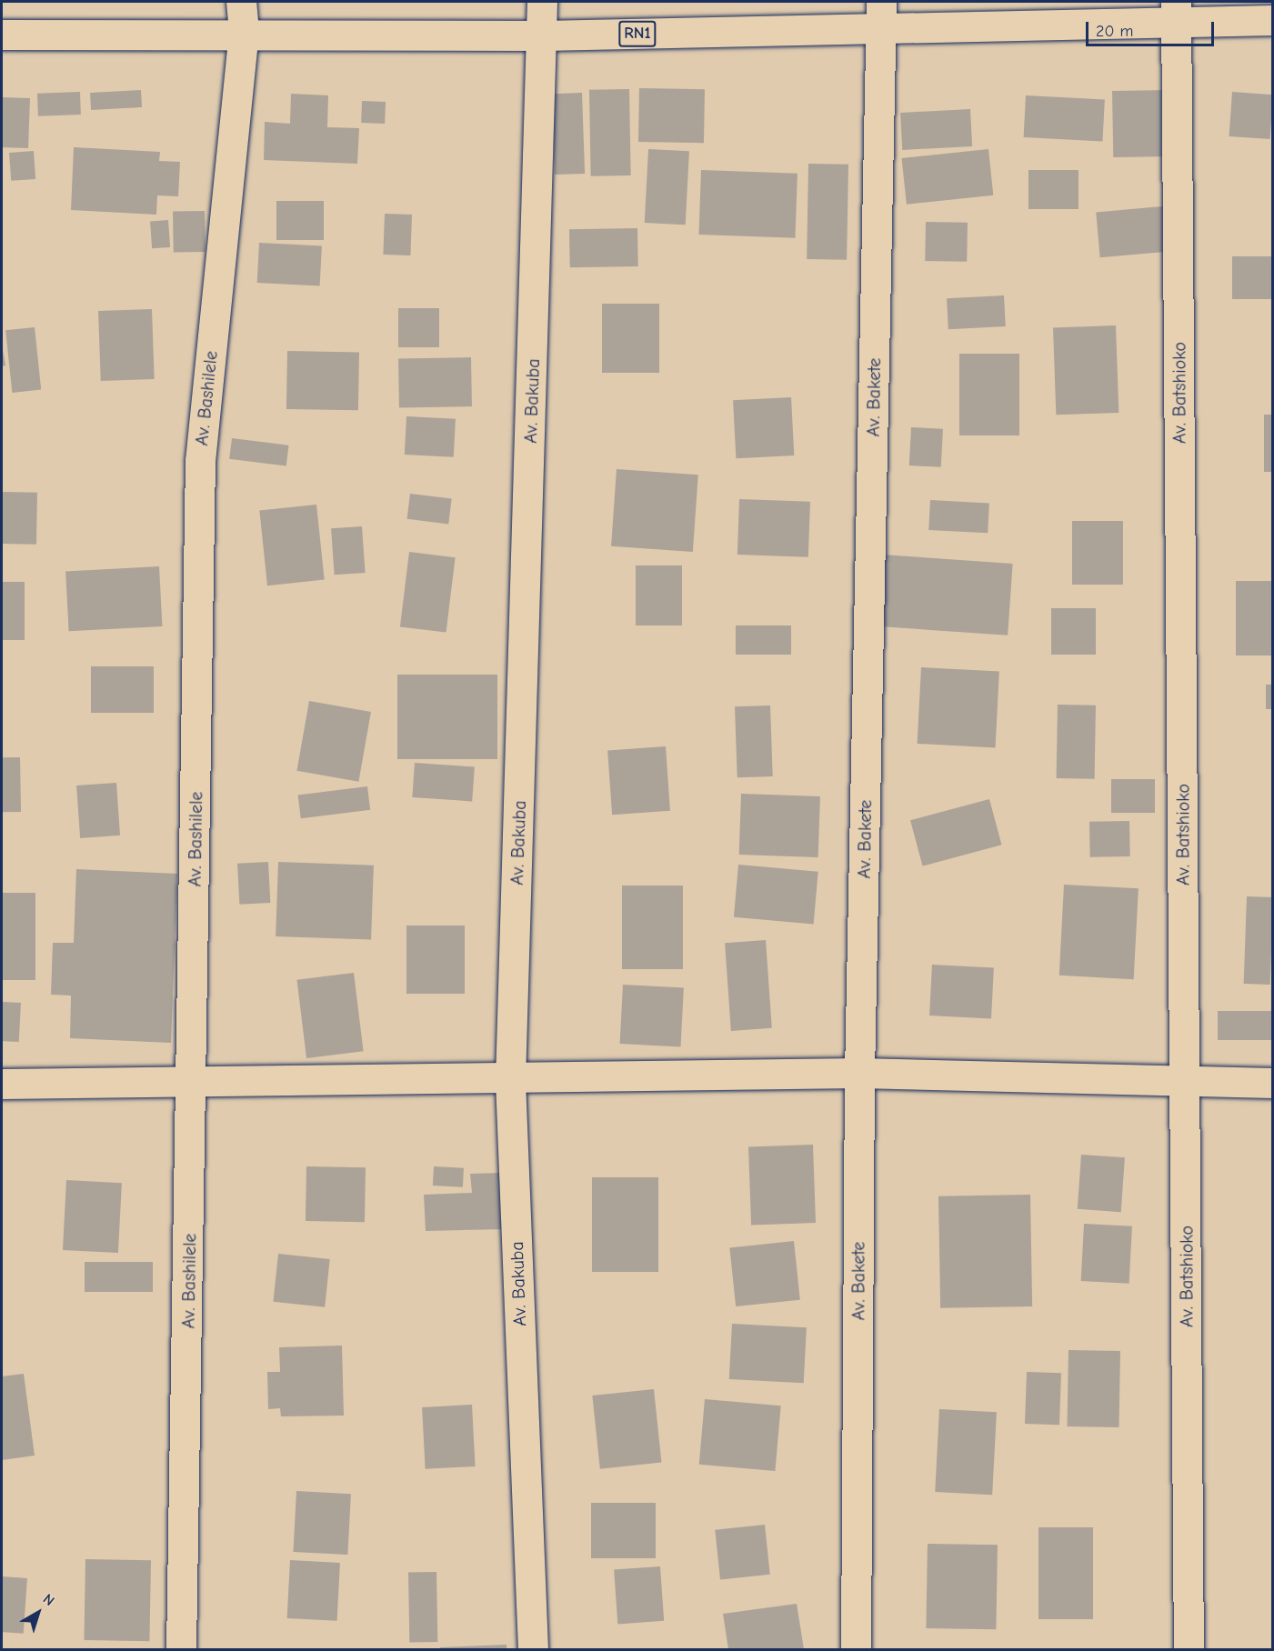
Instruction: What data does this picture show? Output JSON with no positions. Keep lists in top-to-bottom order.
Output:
{
  "streets": {
    "main road": [
      "RN1",
      "Av. Batshioko",
      "Av. Bakete",
      "Av. Bashilele",
      "Av. Bakuba"
    ]
  },
  "crossings": [
    ["RN1", "Av. Batshioko"],
    ["RN1", "Av. Bakete"],
    ["RN1", "Av. Bashilele"],
    ["RN1", "Av. Bakuba"]
  ],
  "scale_bar": "20 m",
  "north": "top right"
}
